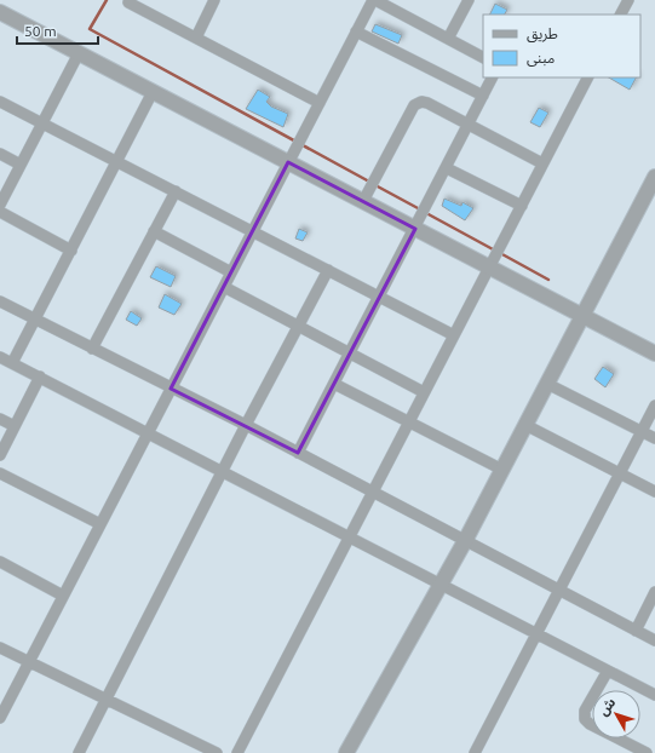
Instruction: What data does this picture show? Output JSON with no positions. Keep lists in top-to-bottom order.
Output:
{
  "legend": ["طريق", "مبنى"],
  "scale_bar": "50 m",
  "north": "top left"
}
